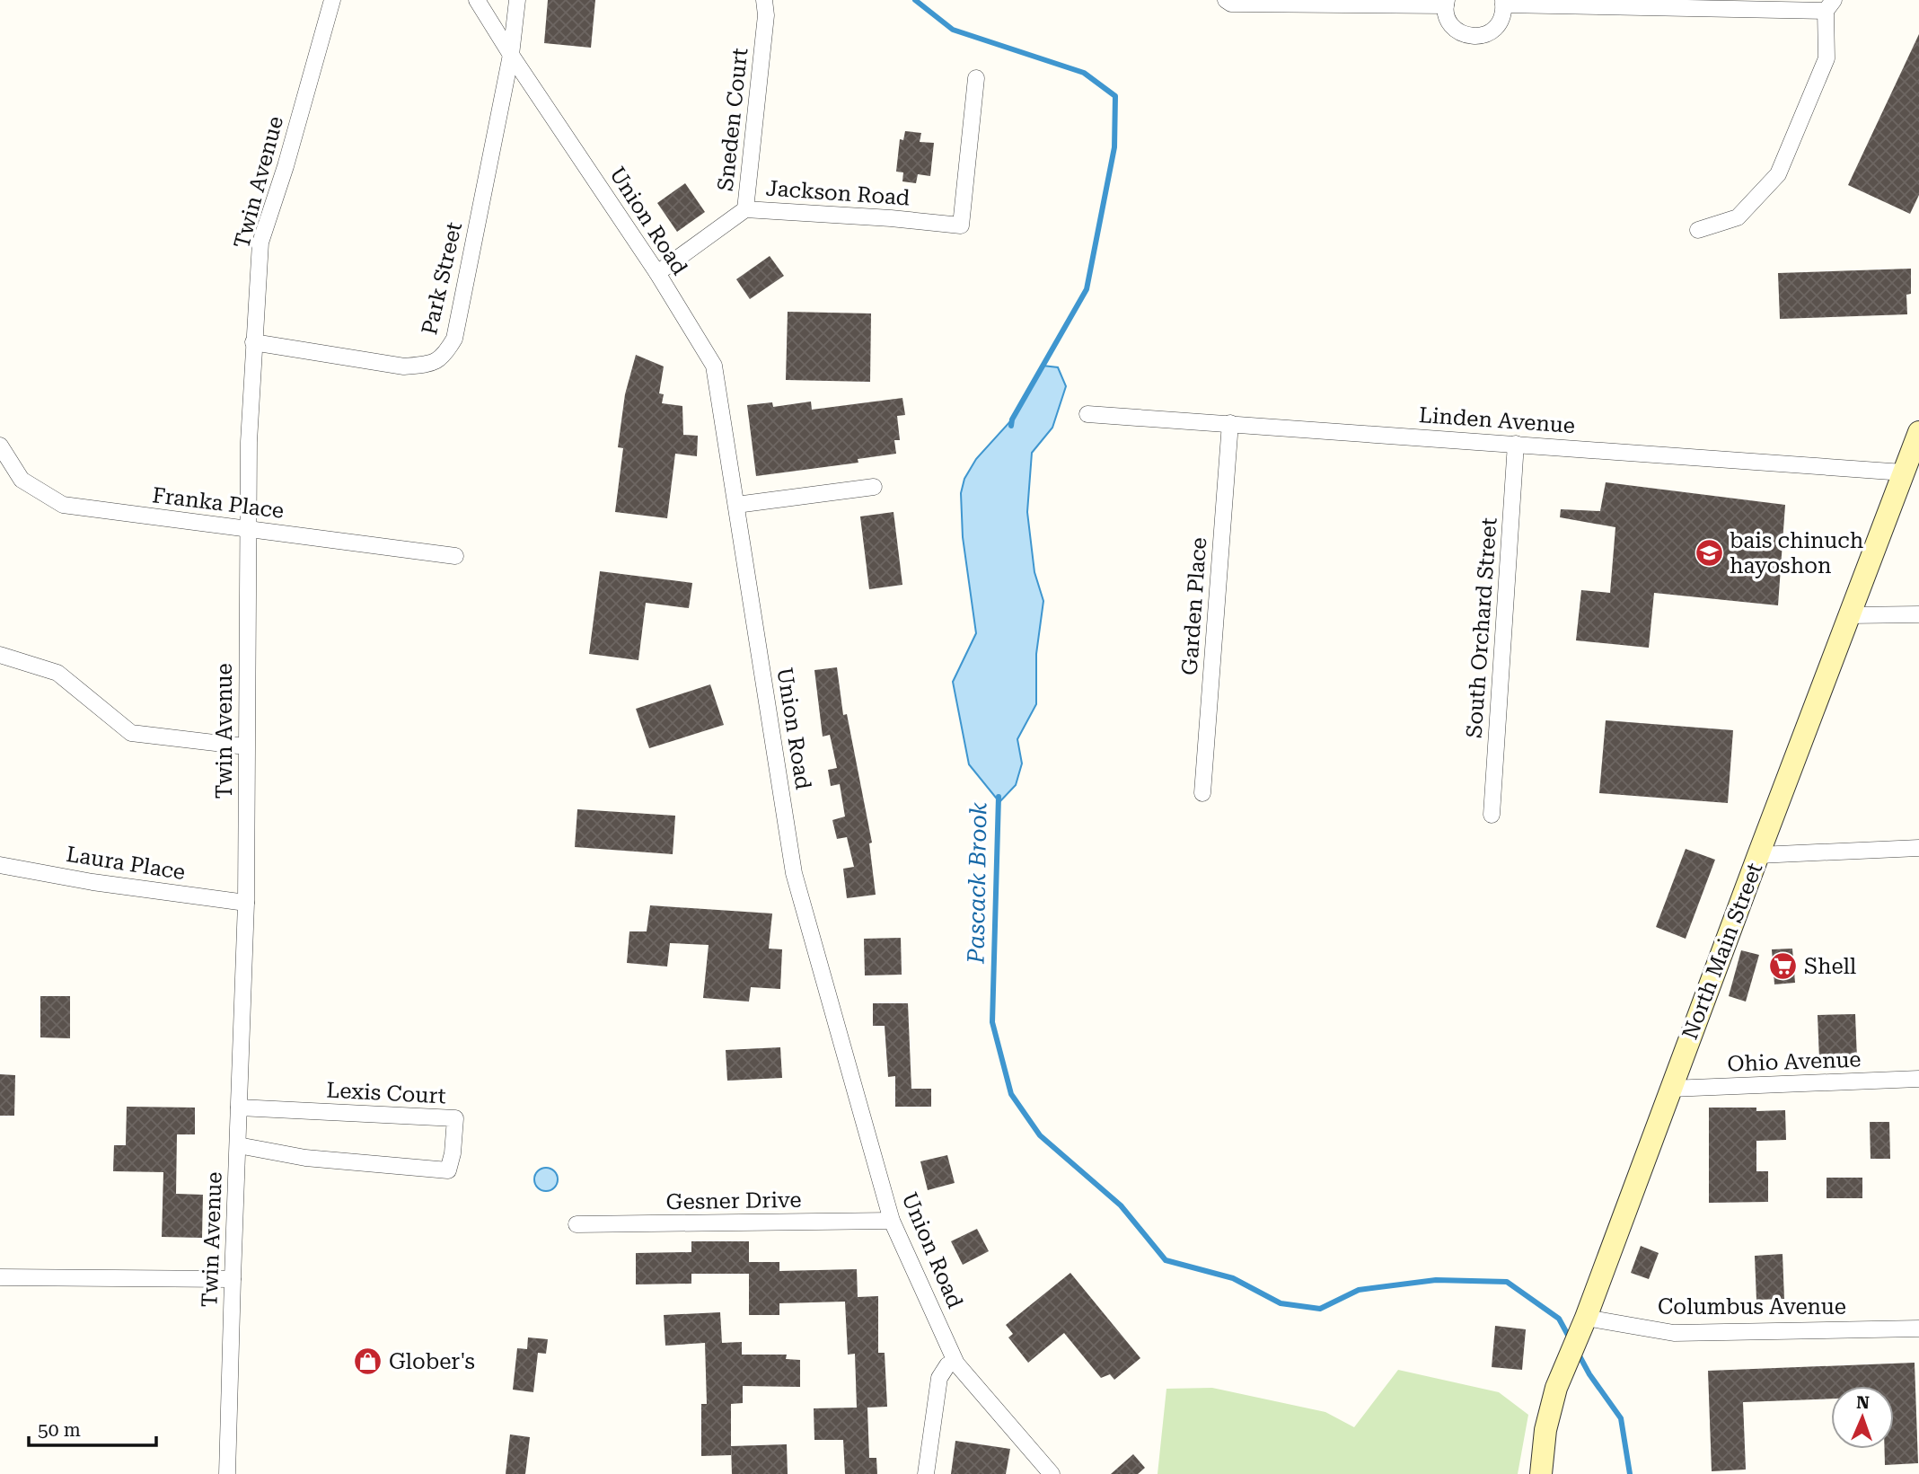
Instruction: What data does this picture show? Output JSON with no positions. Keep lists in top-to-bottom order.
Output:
{
  "streets": {
    "main road": ["North Main Street"],
    "street": [
      "Sneden Court",
      "Twin Avenue",
      "Jackson Road",
      "Union Road",
      "Park Street",
      "Linden Avenue",
      "Franka Place",
      "Garden Place",
      "South Orchard Street",
      "Laura Place",
      "Ohio Avenue",
      "Lexis Court",
      "Gesner Drive",
      "Columbus Avenue"
    ]
  },
  "crossings": [
    ["Sneden Court", "Jackson Road"],
    ["Twin Avenue", "Park Street"],
    ["Twin Avenue", "Franka Place"],
    ["Twin Avenue", "Laura Place"],
    ["Twin Avenue", "Lexis Court"],
    ["Jackson Road", "Union Road"],
    ["Union Road", "Park Street"],
    ["Union Road", "Gesner Drive"],
    ["Linden Avenue", "Garden Place"],
    ["Linden Avenue", "South Orchard Street"],
    ["Linden Avenue", "North Main Street"],
    ["North Main Street", "Ohio Avenue"],
    ["North Main Street", "Columbus Avenue"]
  ],
  "water": ["Pascack Brook"],
  "places": {
    "school or university": ["bais chinuch hayoshon"],
    "supermarket": ["Shell"],
    "shop": ["Glober's"]
  },
  "scale_bar": "50 m",
  "north": "top"
}
